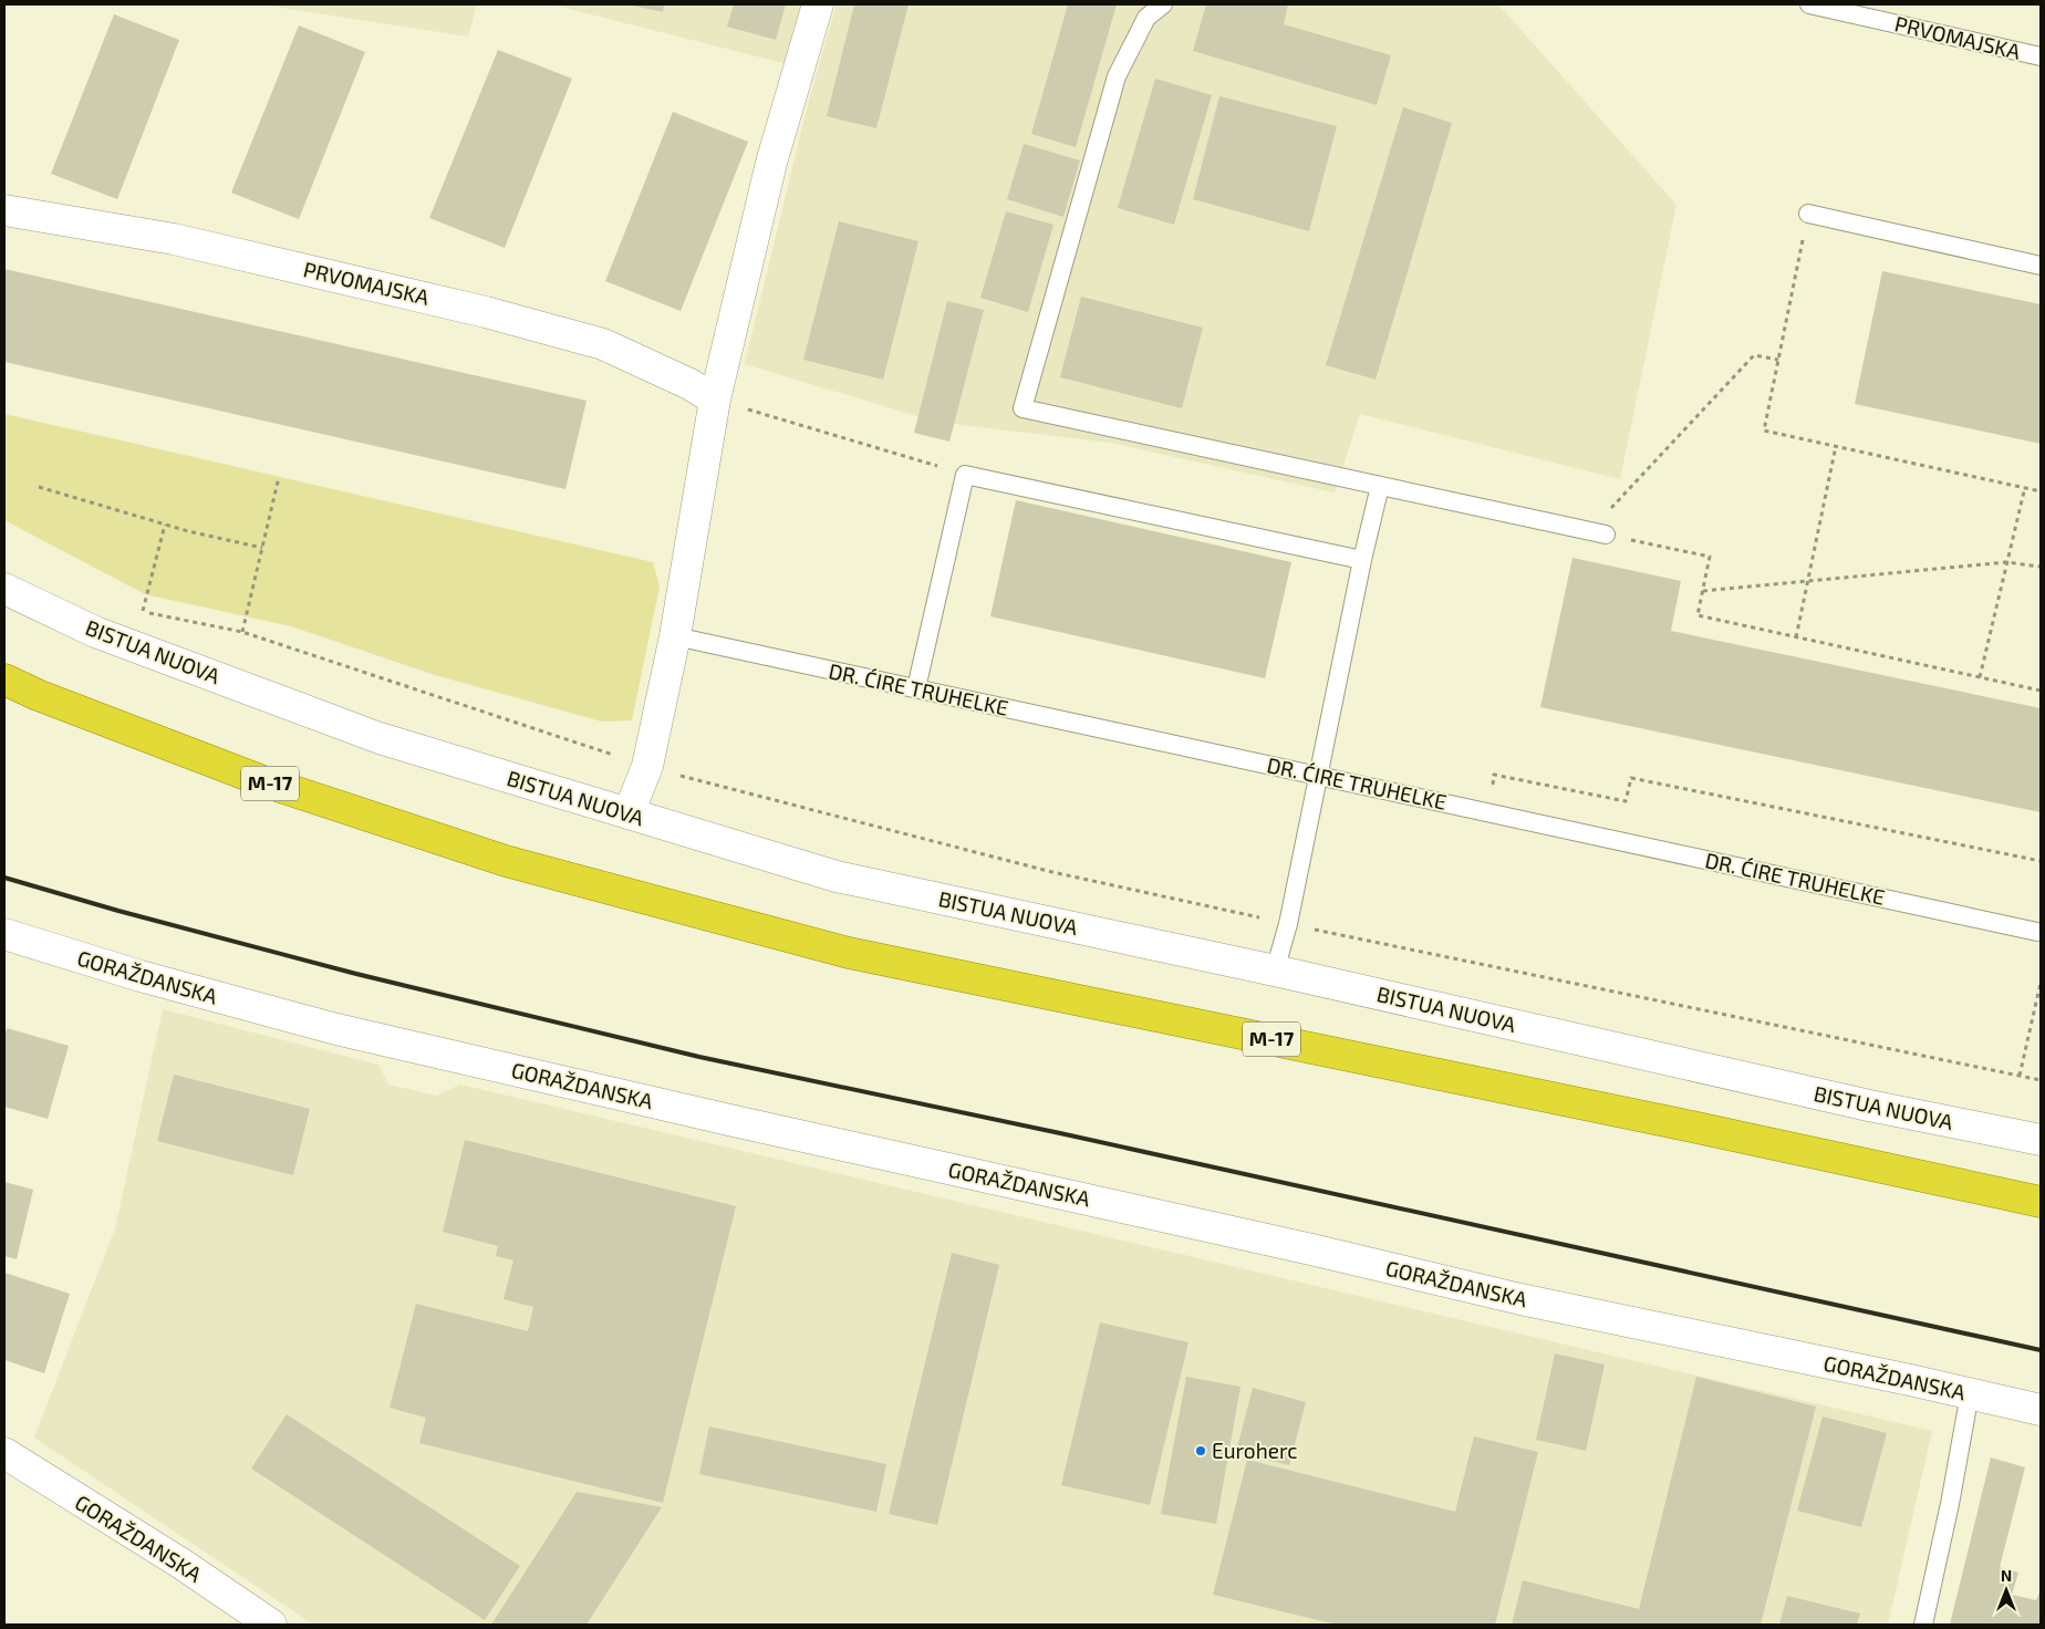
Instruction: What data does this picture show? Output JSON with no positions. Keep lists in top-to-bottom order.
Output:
{
  "streets": {
    "highway": ["M-17"],
    "street": ["PRVOMAJSKA", "BISTUA NUOVA", "GORAŽDANSKA"],
    "lane": ["DR. ĆIRE TRUHELKE"]
  },
  "places": ["Euroherc"],
  "north": "top"
}
